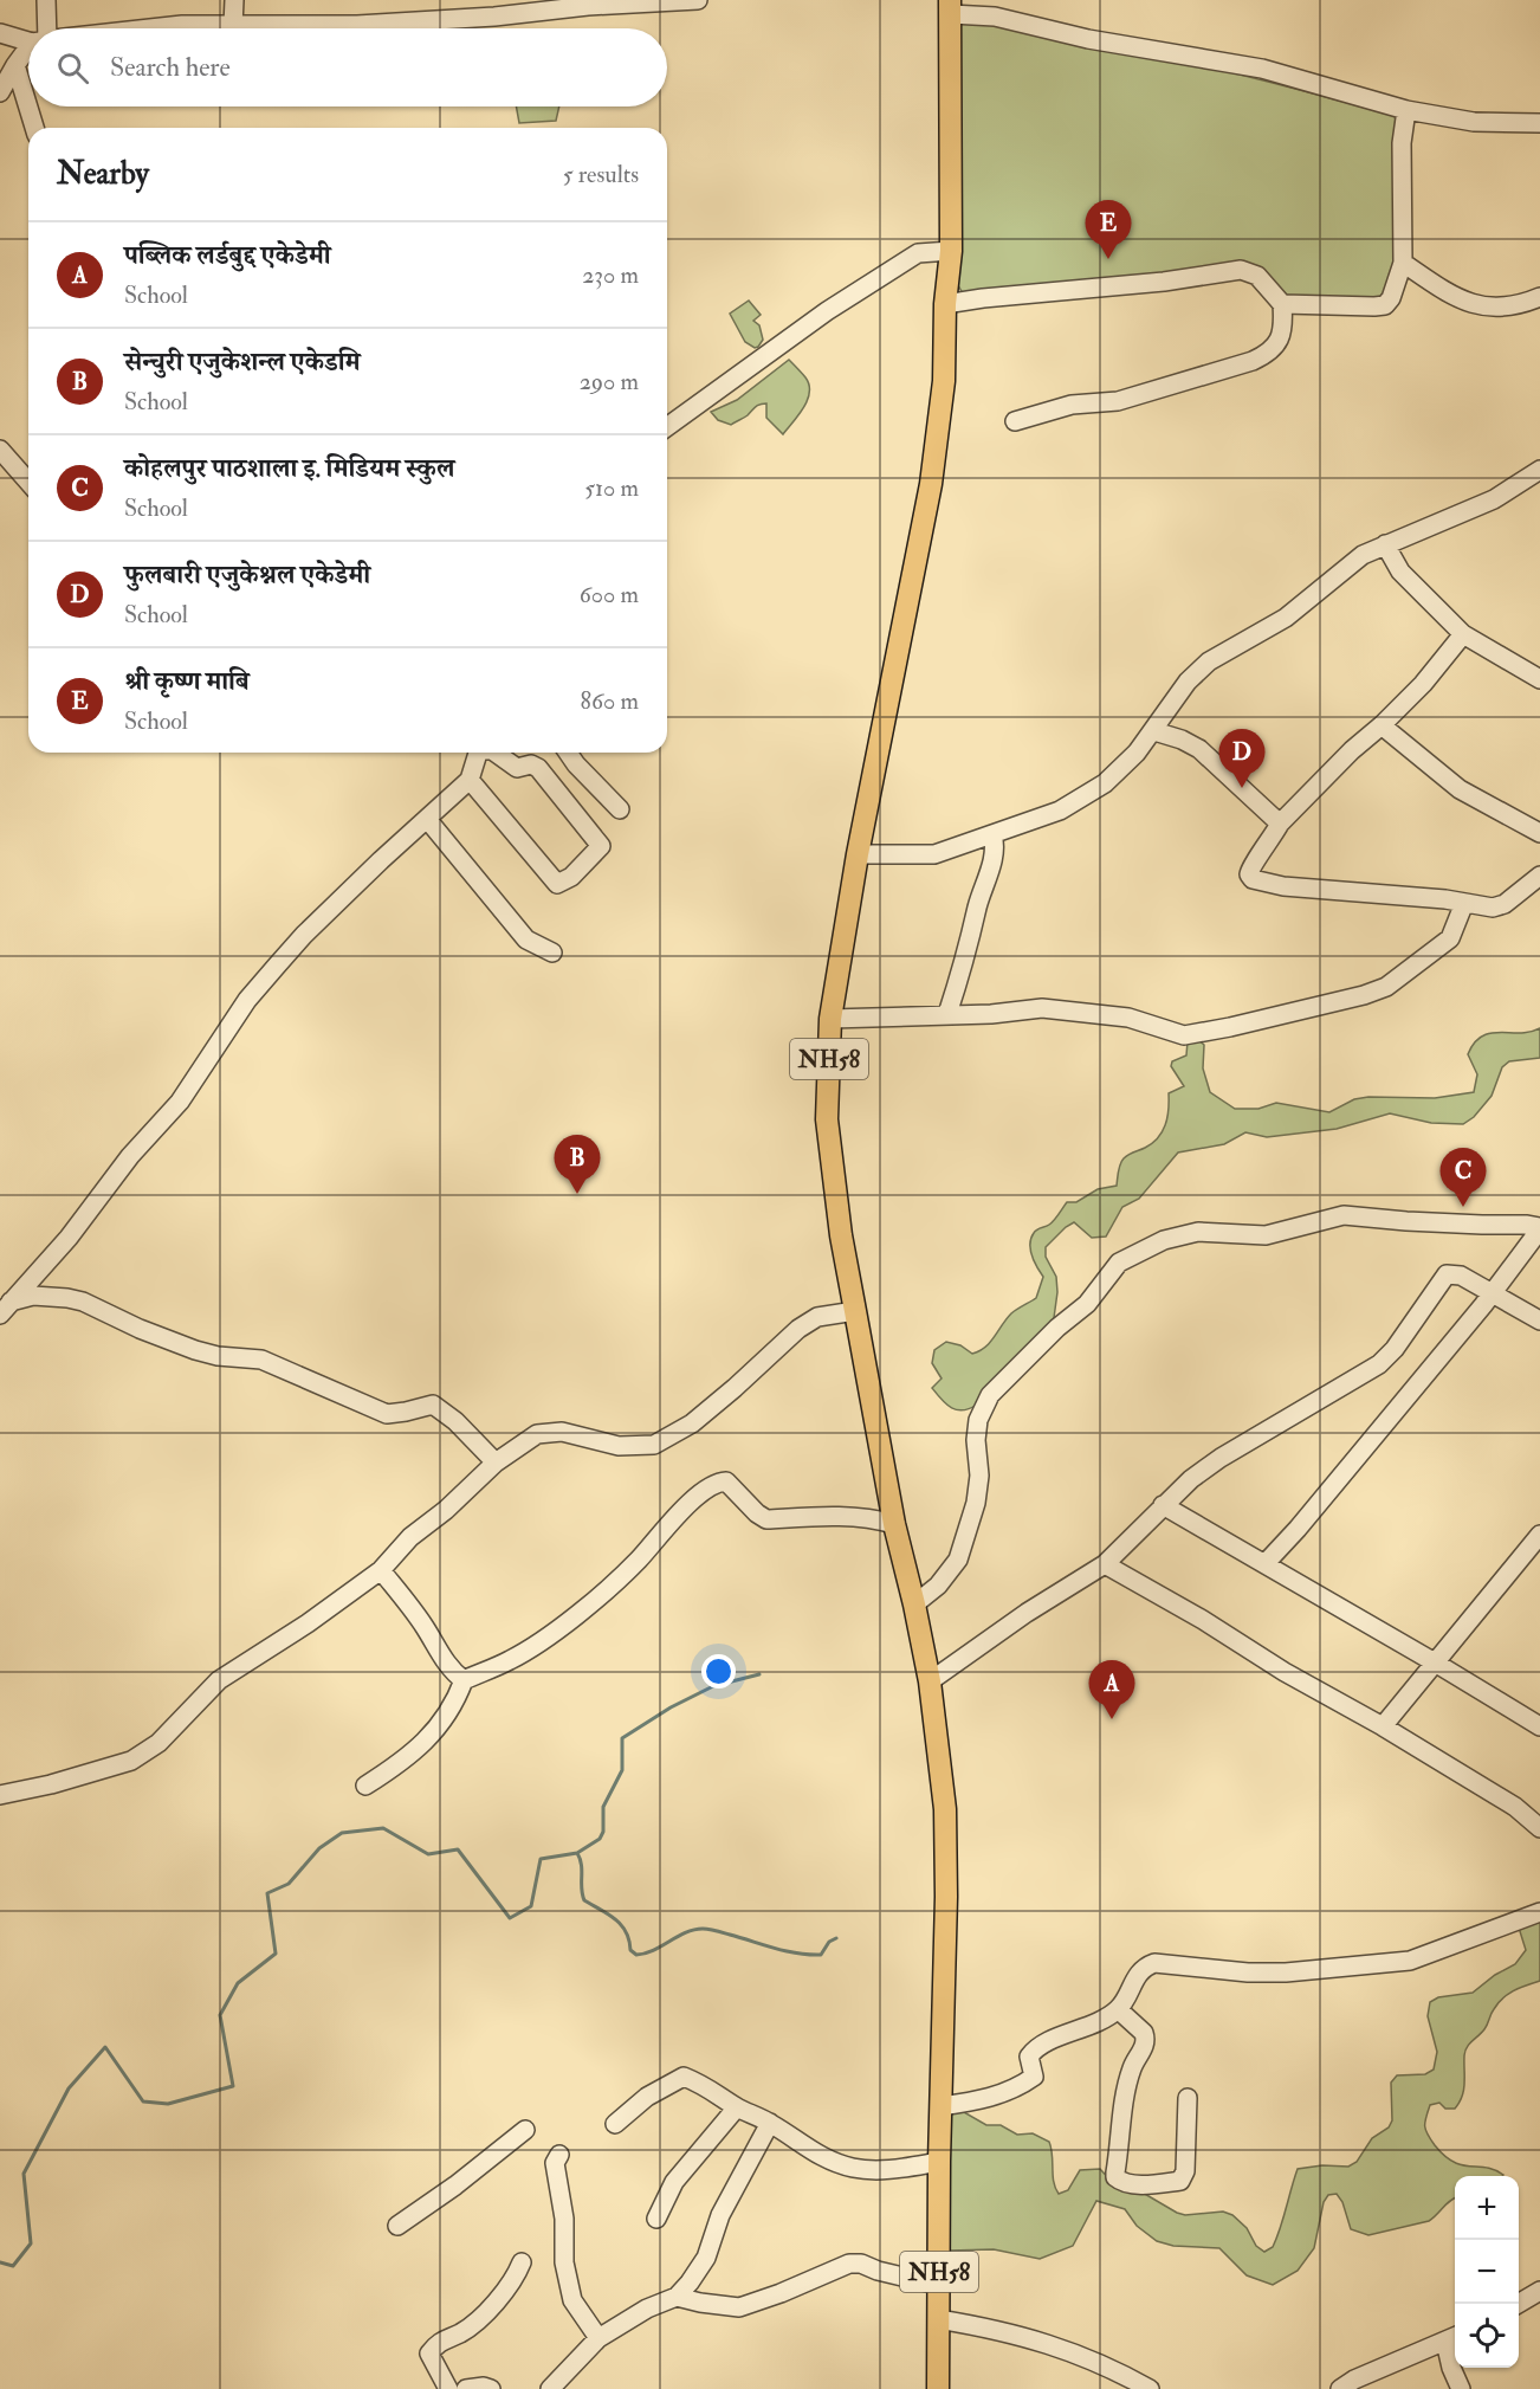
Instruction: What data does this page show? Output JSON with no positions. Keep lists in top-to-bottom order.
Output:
{
  "streets": {
    "main road": ["NH58"]
  },
  "page": {
    "search": "Search here",
    "heading": ["Nearby", "5 results"],
    "pins": [
      "E",
      "D",
      "B",
      "C",
      "A"
    ],
    "list": [
      {
        "mark": "A",
        "name": "पब्लिक लर्डबुद्द एकेडेमी",
        "note": "School",
        "value": "230 m"
      },
      {
        "mark": "B",
        "name": "सेन्चुरी एजुकेशन्ल एकेडमि",
        "note": "School",
        "value": "290 m"
      },
      {
        "mark": "C",
        "name": "कोहलपुर पाठशाला इ. मिडियम स्कुल",
        "note": "School",
        "value": "510 m"
      },
      {
        "mark": "D",
        "name": "फुलबारी एजुकेश्नल एकेडेमी",
        "note": "School",
        "value": "600 m"
      },
      {
        "mark": "E",
        "name": "श्री कृष्ण माबि",
        "note": "School",
        "value": "860 m"
      }
    ],
    "map_buttons": ["+", "−"]
  }
}
